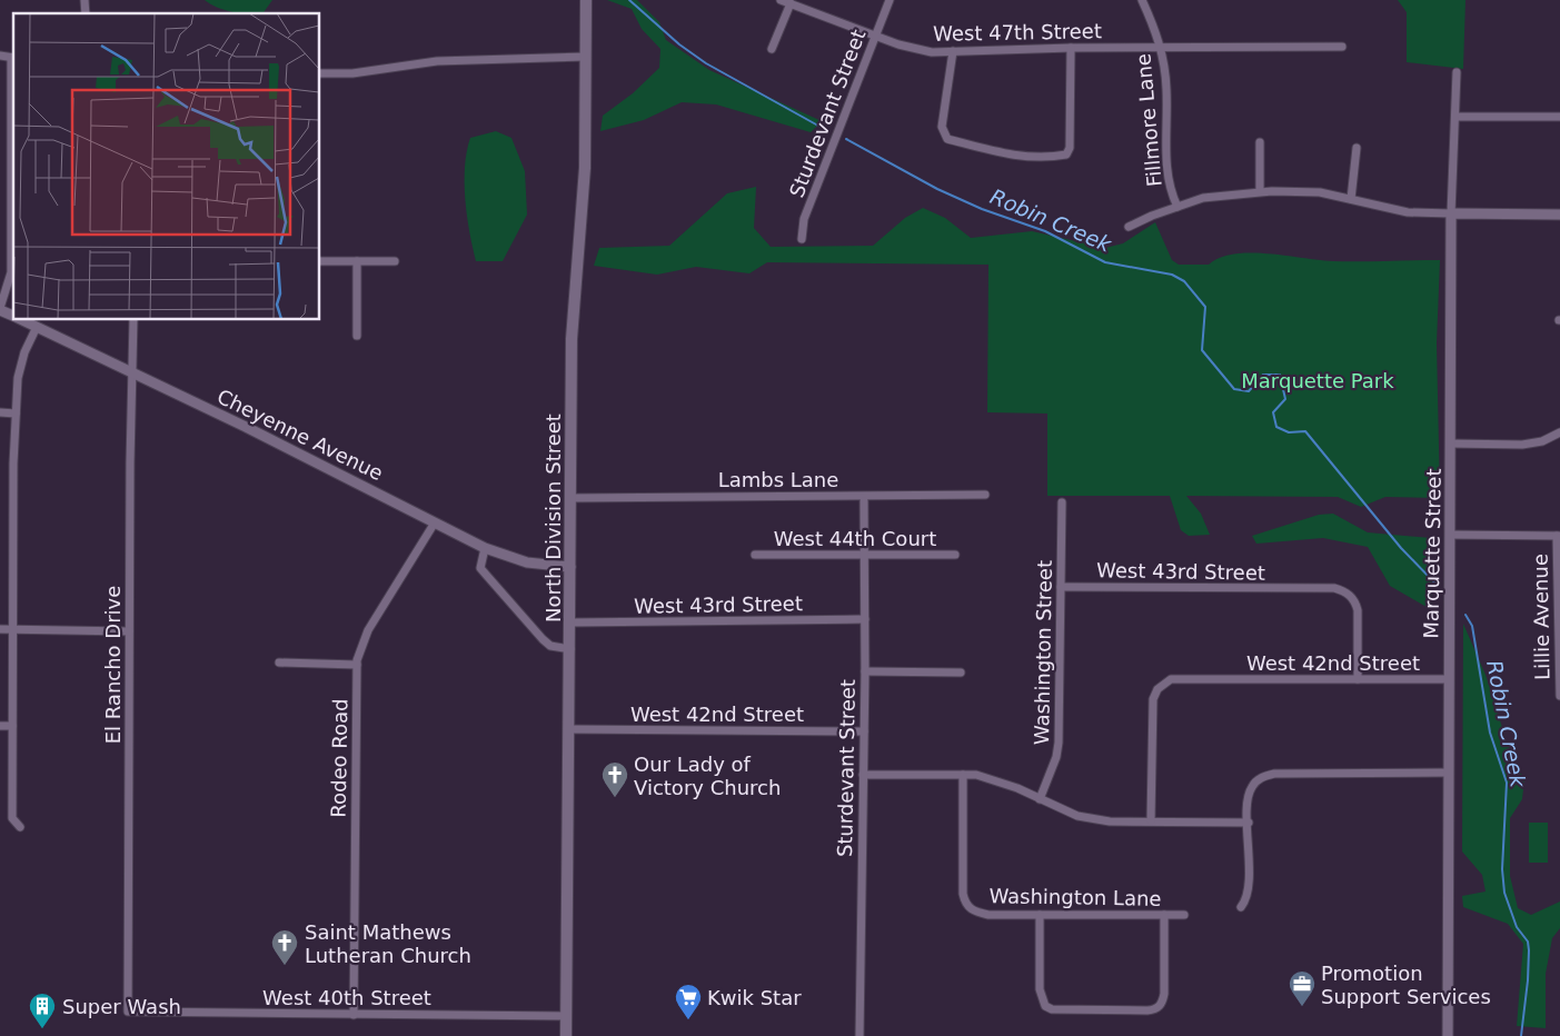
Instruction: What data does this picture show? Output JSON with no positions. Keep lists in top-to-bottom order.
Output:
{
  "streets": {
    "main road": ["North Division Street"],
    "street": [
      "West 47th Street",
      "Sturdevant Street",
      "Fillmore Lane",
      "Cheyenne Avenue",
      "Lambs Lane",
      "West 44th Court",
      "Marquette Street",
      "West 43rd Street",
      "Lillie Avenue",
      "Washington Street",
      "West 42nd Street",
      "El Rancho Drive",
      "Rodeo Road",
      "Washington Lane",
      "West 40th Street"
    ]
  },
  "crossings": [
    ["West 47th Street", "Sturdevant Street"],
    ["West 47th Street", "Fillmore Lane"],
    ["Sturdevant Street", "West 44th Court"],
    ["Sturdevant Street", "West 43rd Street"],
    ["Sturdevant Street", "West 42nd Street"],
    ["Cheyenne Avenue", "North Division Street"],
    ["Cheyenne Avenue", "El Rancho Drive"],
    ["Cheyenne Avenue", "Rodeo Road"],
    ["Lambs Lane", "North Division Street"],
    ["North Division Street", "West 43rd Street"],
    ["North Division Street", "West 42nd Street"],
    ["North Division Street", "West 40th Street"],
    ["Marquette Street", "West 42nd Street"],
    ["West 43rd Street", "Washington Street"],
    ["West 43rd Street", "West 42nd Street"],
    ["El Rancho Drive", "West 40th Street"],
    ["Rodeo Road", "West 40th Street"]
  ],
  "water": ["Robin Creek"],
  "parks": ["Marquette Park"],
  "places": {
    "church": ["Our Lady of Victory Church", "Saint Mathews Lutheran Church"],
    "office": ["Promotion Support Services"],
    "supermarket": ["Kwik Star"],
    "building": ["Super Wash"]
  }
}
